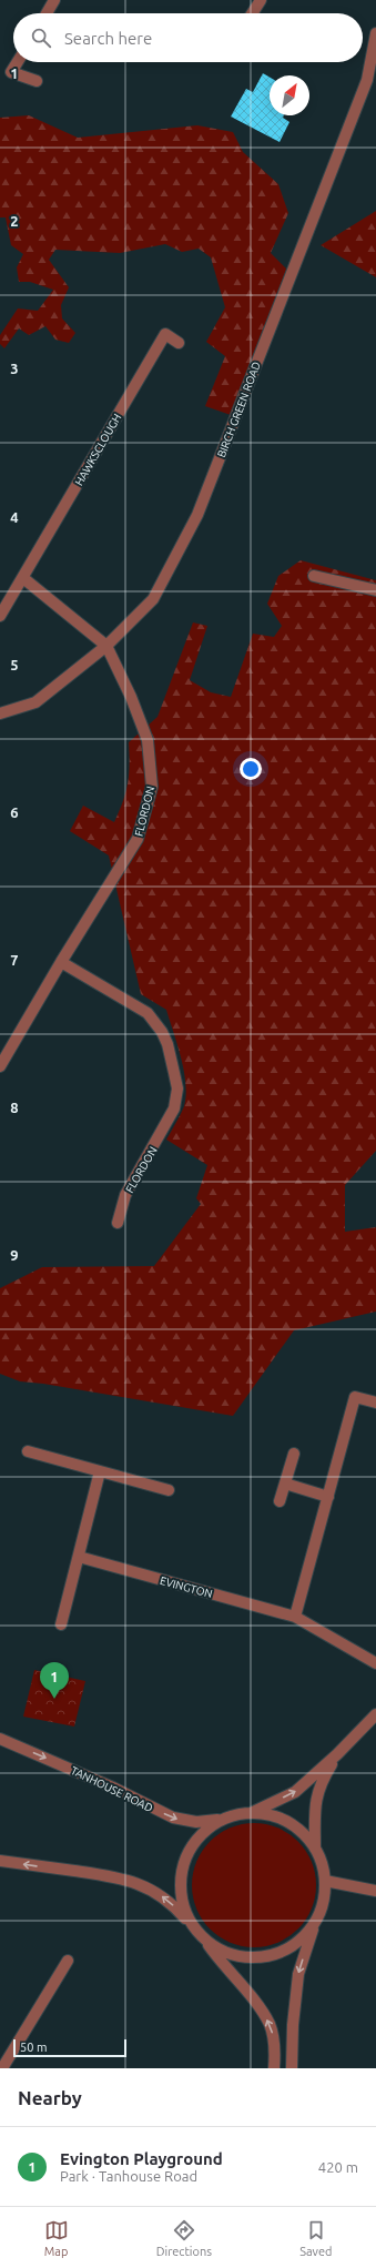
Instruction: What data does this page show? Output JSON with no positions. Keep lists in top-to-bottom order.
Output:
{
  "streets": {
    "street": [
      "BIRCH GREEN ROAD",
      "HAWKSCLOUGH",
      "FLORDON",
      "EVINGTON",
      "TANHOUSE ROAD"
    ]
  },
  "crossings": [
    ["BIRCH GREEN ROAD", "FLORDON"]
  ],
  "scale_bar": "50 m",
  "north": "top right",
  "page": {
    "search": "Search here",
    "pins": "1",
    "scale": "50 m",
    "heading": "Nearby",
    "list": [
      {
        "mark": "1",
        "name": "Evington Playground",
        "note": "Park · Tanhouse Road",
        "value": "420 m"
      }
    ],
    "nav": ["Map", "Directions", "Saved"]
  },
  "grid": {
    "rows": [
      "1",
      "2",
      "3",
      "4",
      "5",
      "6",
      "7",
      "8",
      "9"
    ]
  }
}
